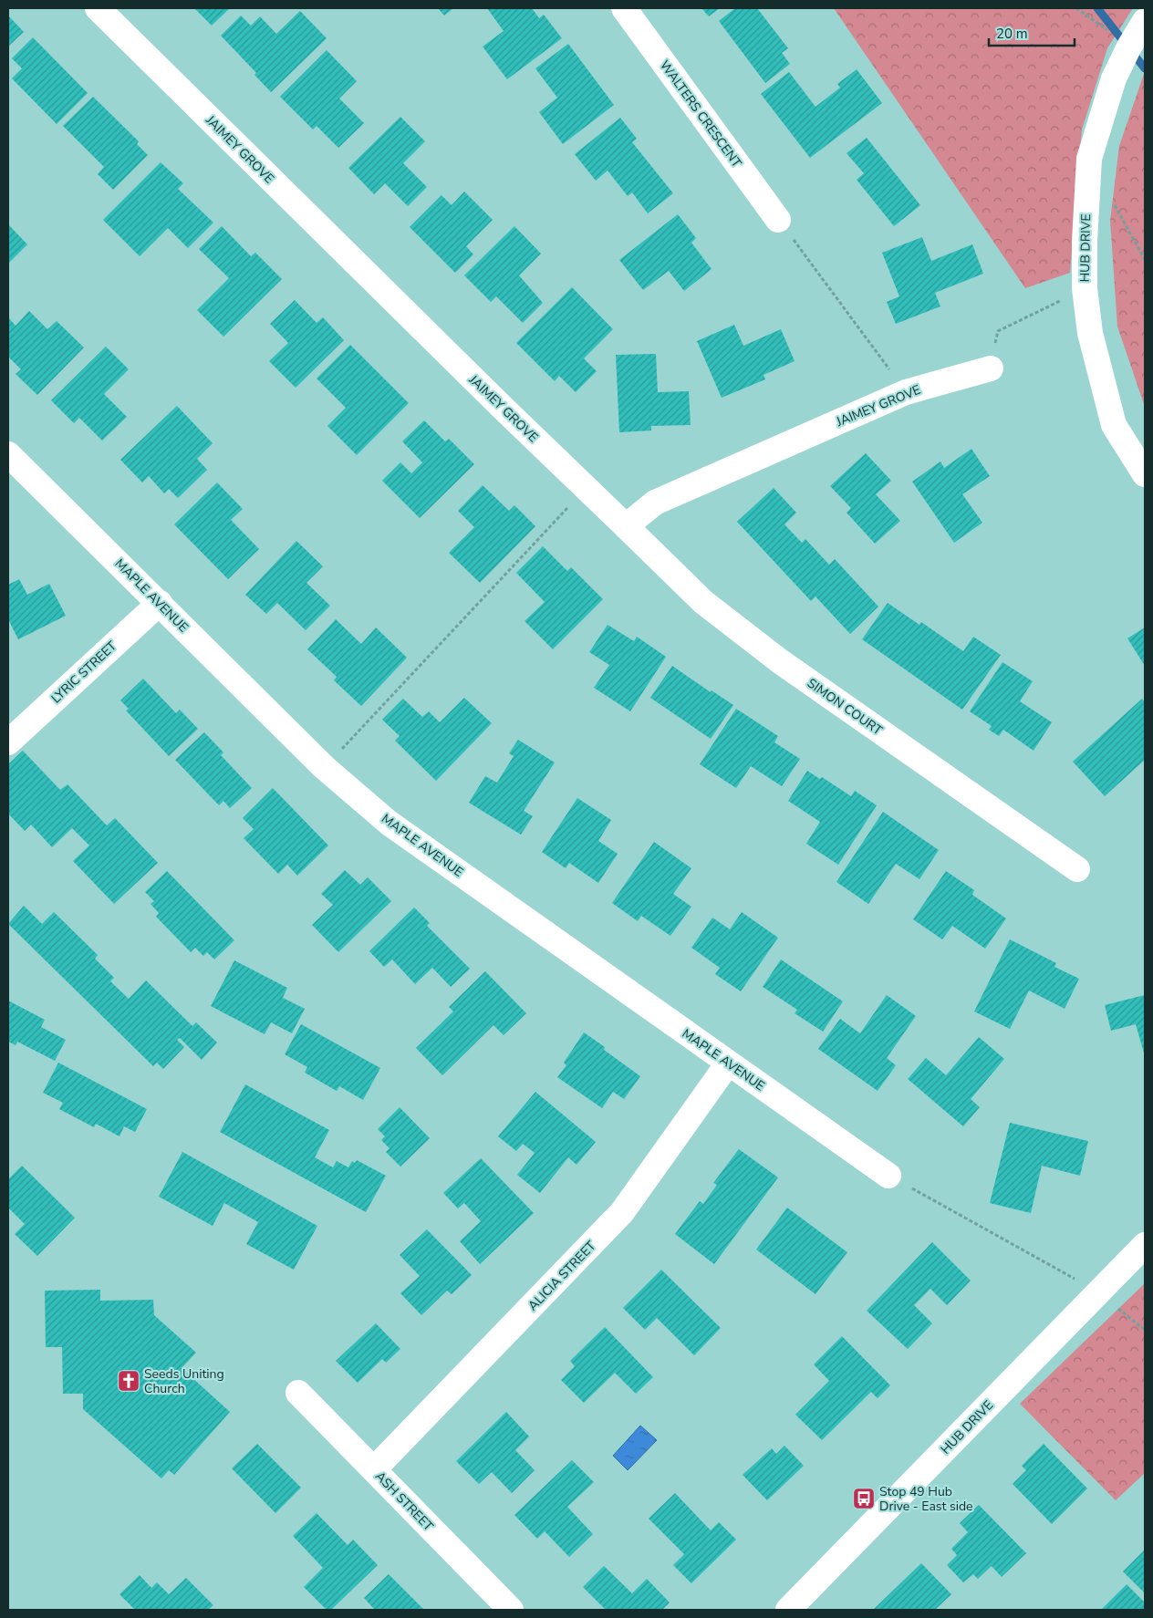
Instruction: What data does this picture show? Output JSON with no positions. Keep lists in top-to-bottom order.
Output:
{
  "streets": {
    "street": [
      "WALTERS CRESCENT",
      "JAIMEY GROVE",
      "HUB DRIVE",
      "MAPLE AVENUE",
      "LYRIC STREET",
      "SIMON COURT",
      "ALICIA STREET",
      "ASH STREET"
    ]
  },
  "crossings": [
    ["JAIMEY GROVE", "SIMON COURT"],
    ["MAPLE AVENUE", "LYRIC STREET"],
    ["MAPLE AVENUE", "ALICIA STREET"],
    ["ALICIA STREET", "ASH STREET"]
  ],
  "places": {
    "church": ["Seeds Uniting Church"],
    "bus stop": ["Stop 49 Hub Drive - East side"]
  },
  "scale_bar": "20 m"
}
